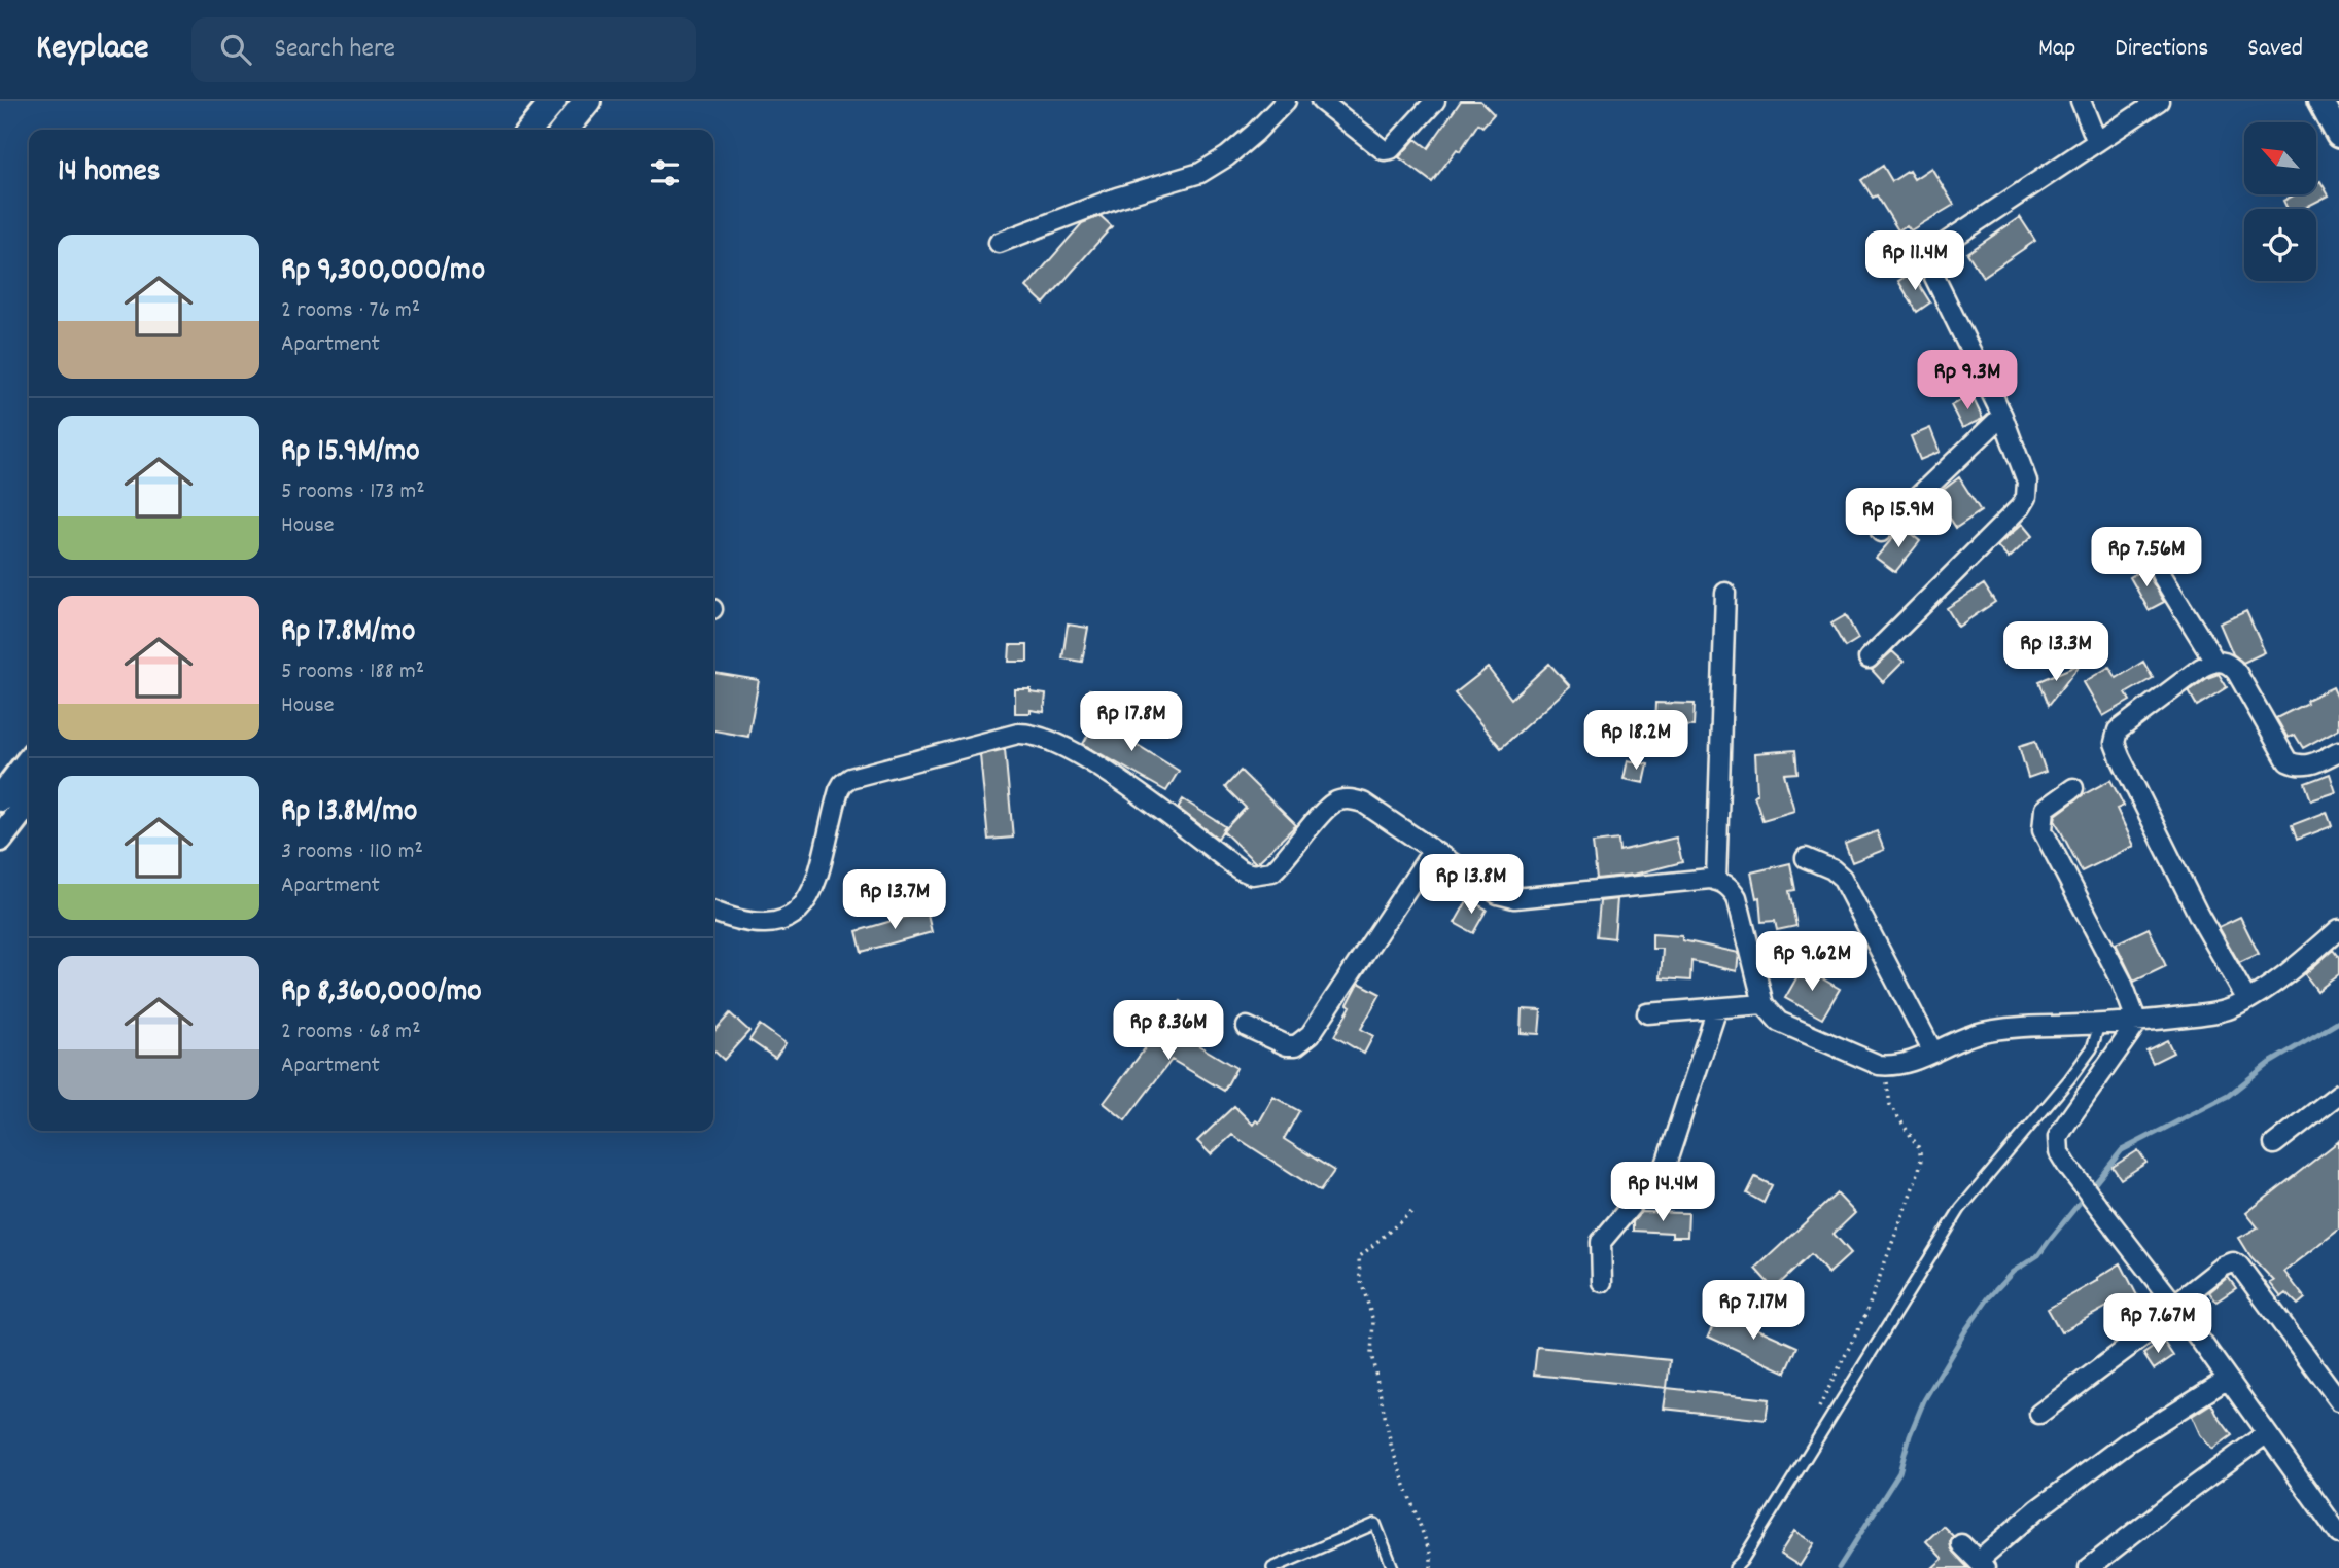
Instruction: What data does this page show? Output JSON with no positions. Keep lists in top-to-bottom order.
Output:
{
  "north": "top left",
  "page": {
    "header": "Keyplace",
    "search": "Search here",
    "nav": ["Map", "Directions", "Saved"],
    "heading": "14 homes",
    "list": [
      {
        "name": "Rp 9,300,000/mo",
        "note": "2 rooms · 76 m² · Apartment"
      },
      {
        "name": "Rp 15.9M/mo",
        "note": "5 rooms · 173 m² · House"
      },
      {
        "name": "Rp 17.8M/mo",
        "note": "5 rooms · 188 m² · House"
      },
      {
        "name": "Rp 13.8M/mo",
        "note": "3 rooms · 110 m² · Apartment"
      },
      {
        "name": "Rp 8,360,000/mo",
        "note": "2 rooms · 68 m² · Apartment"
      }
    ],
    "price": [
      "Rp 11.4M",
      "Rp 9.3M",
      "Rp 15.9M",
      "Rp 7.56M",
      "Rp 13.3M",
      "Rp 17.8M",
      "Rp 18.2M",
      "Rp 13.8M",
      "Rp 13.7M",
      "Rp 9.62M",
      "Rp 8.36M",
      "Rp 14.4M",
      "Rp 7.17M",
      "Rp 7.67M"
    ]
  }
}
